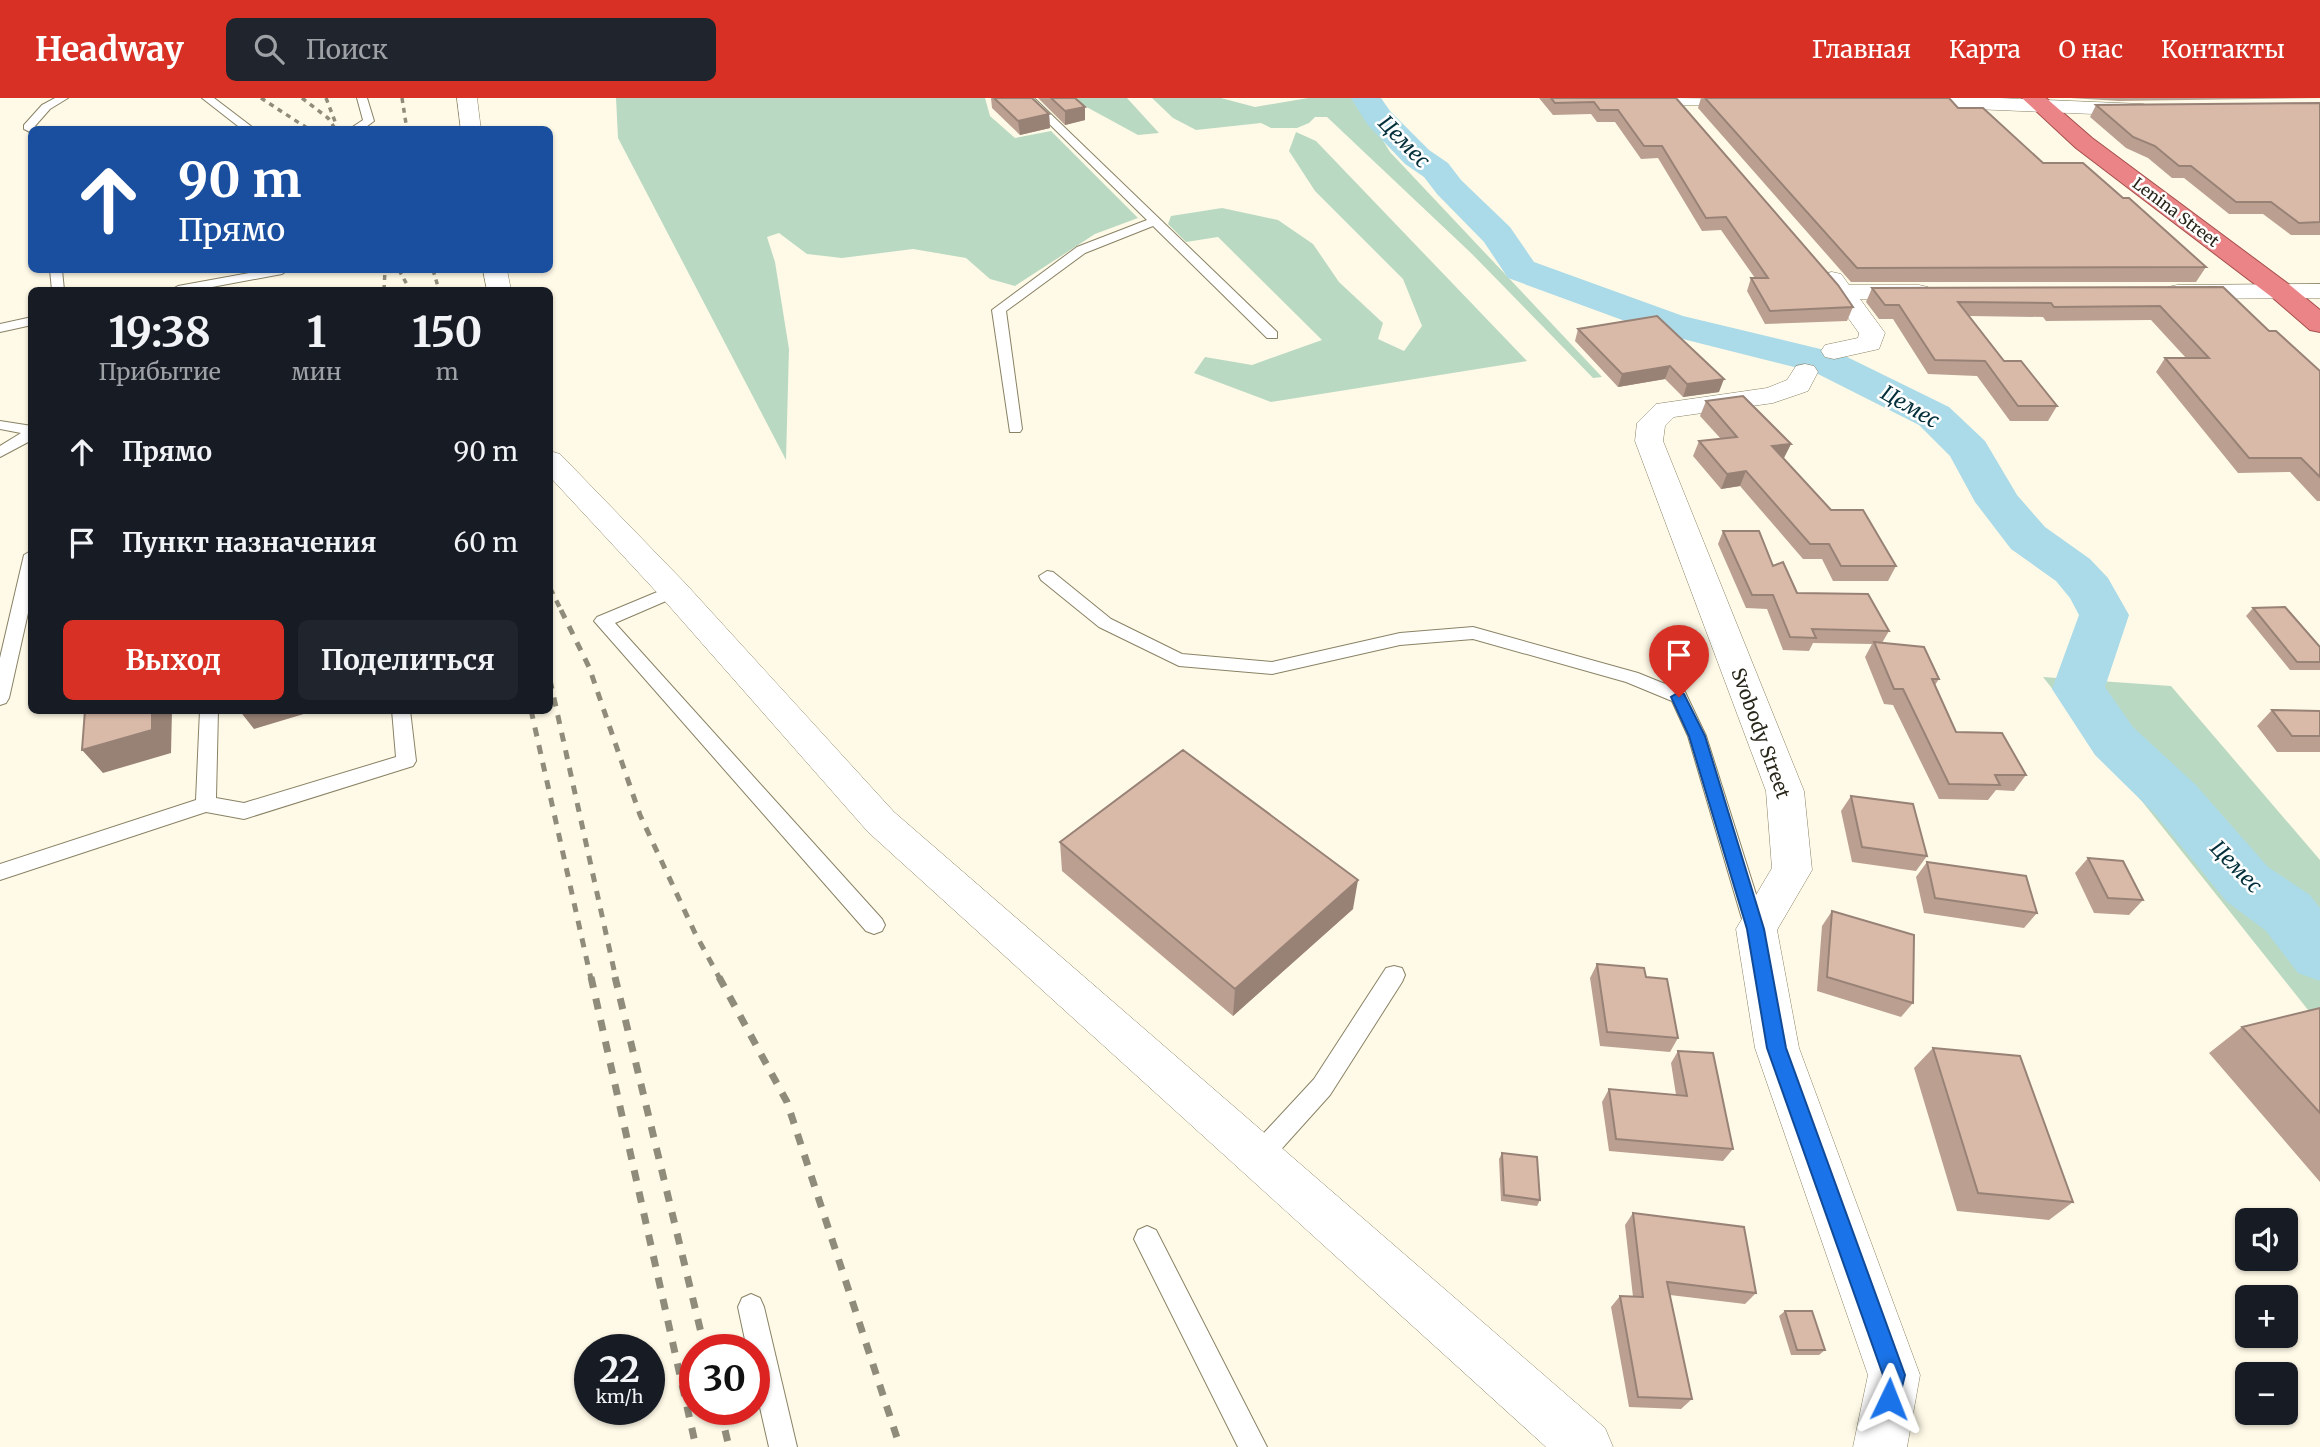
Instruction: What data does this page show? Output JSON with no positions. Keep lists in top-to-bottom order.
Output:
{
  "streets": {
    "highway": ["Lenina Street"],
    "street": ["Svobody Street"]
  },
  "water": ["Цемес"],
  "page": {
    "header": "Headway",
    "search": "Поиск",
    "nav": [
      "Главная",
      "Карта",
      "О нас",
      "Контакты"
    ],
    "turn": ["90 m", "Прямо"],
    "eta": [
      "19:38",
      "Прибытие",
      "1",
      "мин",
      "150",
      "m"
    ],
    "list": [
      {
        "name": "Прямо",
        "value": "90 m"
      },
      {
        "name": "Пункт назначения",
        "value": "60 m"
      }
    ],
    "buttons": ["Выход", "Поделиться"],
    "map_buttons": ["+", "−"],
    "speed": "22 km/h",
    "limit": "30"
  }
}
